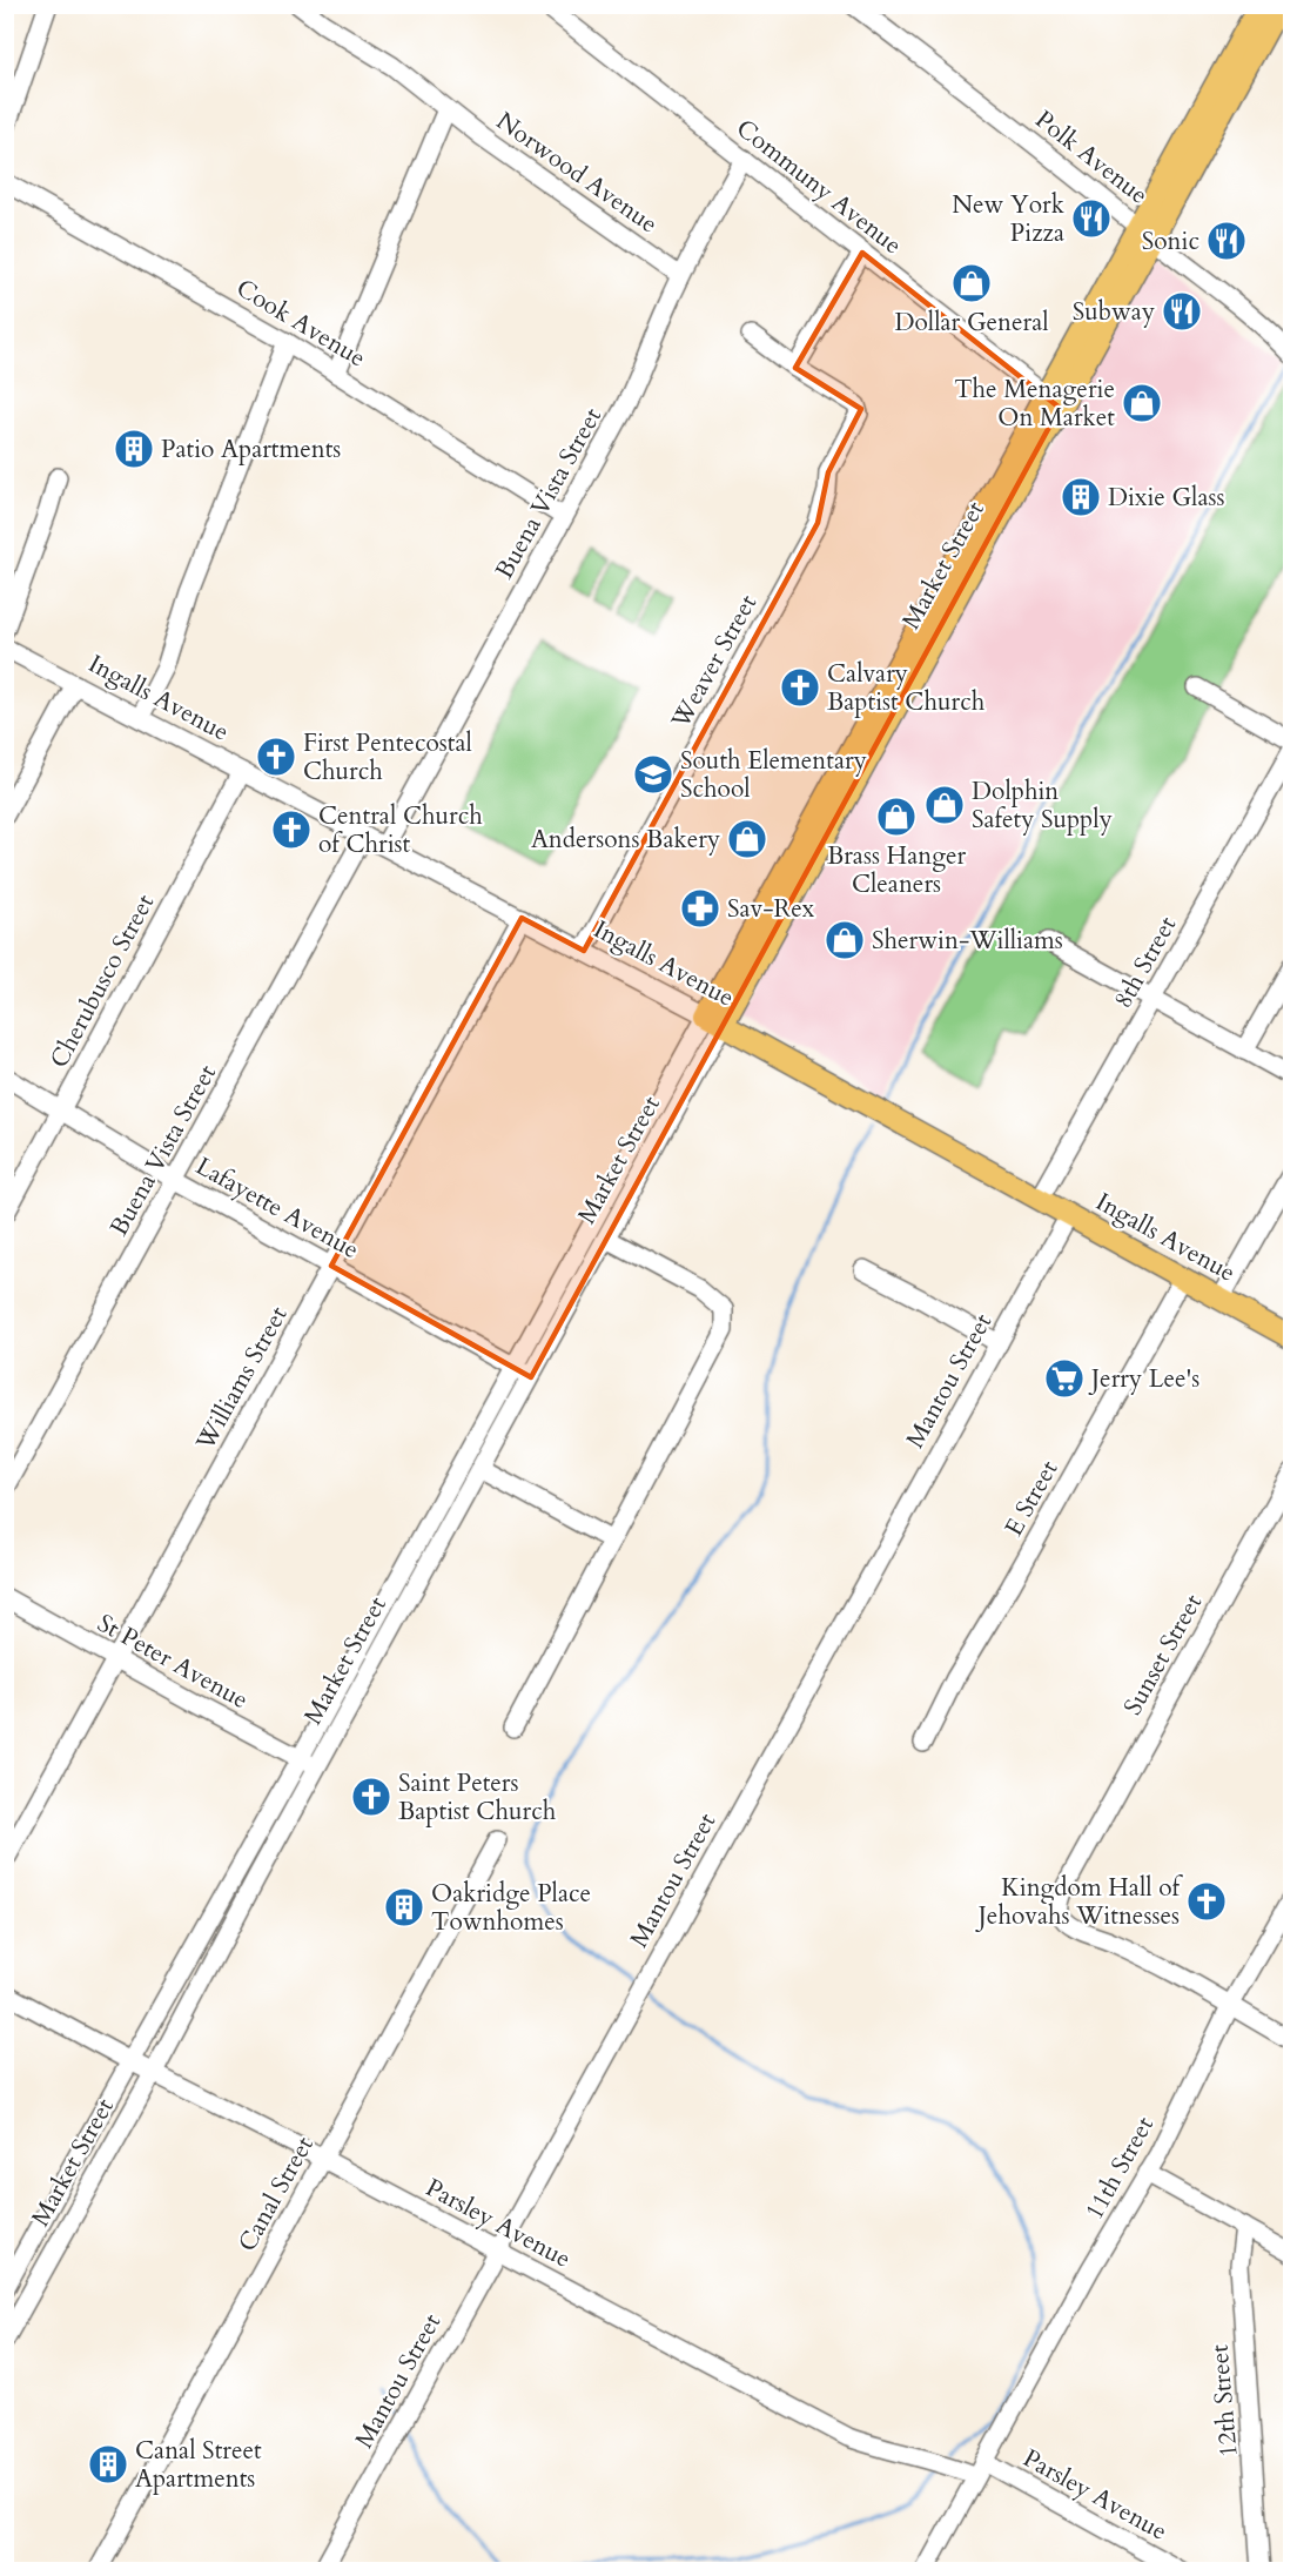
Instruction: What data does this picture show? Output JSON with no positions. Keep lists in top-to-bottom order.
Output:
{
  "streets": {
    "main road": ["Market Street", "Ingalls Avenue"],
    "street": [
      "Polk Avenue",
      "Norwood Avenue",
      "Communy Avenue",
      "Cook Avenue",
      "Buena Vista Street",
      "Weaver Street",
      "8th Street",
      "Cherubusco Street",
      "Lafayette Avenue",
      "Williams Street",
      "Mantou Street",
      "E Street",
      "Sunset Street",
      "St Peter Avenue",
      "11th Street",
      "Canal Street",
      "Parsley Avenue",
      "12th Street"
    ]
  },
  "crossings": [
    ["Polk Avenue", "Market Street"],
    ["Norwood Avenue", "Buena Vista Street"],
    ["Communy Avenue", "Buena Vista Street"],
    ["Communy Avenue", "Market Street"],
    ["Cook Avenue", "Buena Vista Street"],
    ["Buena Vista Street", "Ingalls Avenue"],
    ["Buena Vista Street", "Lafayette Avenue"],
    ["Market Street", "Ingalls Avenue"],
    ["Market Street", "Lafayette Avenue"],
    ["Market Street", "St Peter Avenue"],
    ["Market Street", "Parsley Avenue"],
    ["Weaver Street", "Ingalls Avenue"],
    ["Ingalls Avenue", "8th Street"],
    ["Ingalls Avenue", "Cherubusco Street"],
    ["Ingalls Avenue", "Williams Street"],
    ["Ingalls Avenue", "Mantou Street"],
    ["Ingalls Avenue", "E Street"],
    ["Cherubusco Street", "Lafayette Avenue"],
    ["Lafayette Avenue", "Williams Street"],
    ["Williams Street", "St Peter Avenue"],
    ["Mantou Street", "Parsley Avenue"],
    ["Sunset Street", "11th Street"],
    ["11th Street", "Parsley Avenue"],
    ["Canal Street", "Parsley Avenue"]
  ],
  "places": {
    "restaurant": ["New York Pizza", "Sonic", "Subway"],
    "shop": [
      "Dollar General",
      "The Menagerie On Market",
      "Dolphin Safety Supply",
      "Brass Hanger Cleaners",
      "Andersons Bakery",
      "Sherwin-Williams"
    ],
    "building": [
      "Patio Apartments",
      "Dixie Glass",
      "Oakridge Place Townhomes",
      "Canal Street Apartments"
    ],
    "church": [
      "Calvary Baptist Church",
      "First Pentecostal Church",
      "Central Church of Christ",
      "Saint Peters Baptist Church",
      "Kingdom Hall of Jehovahs Witnesses"
    ],
    "school or university": ["South Elementary School"],
    "pharmacy": ["Sav-Rex"],
    "supermarket": ["Jerry Lee's"]
  }
}
